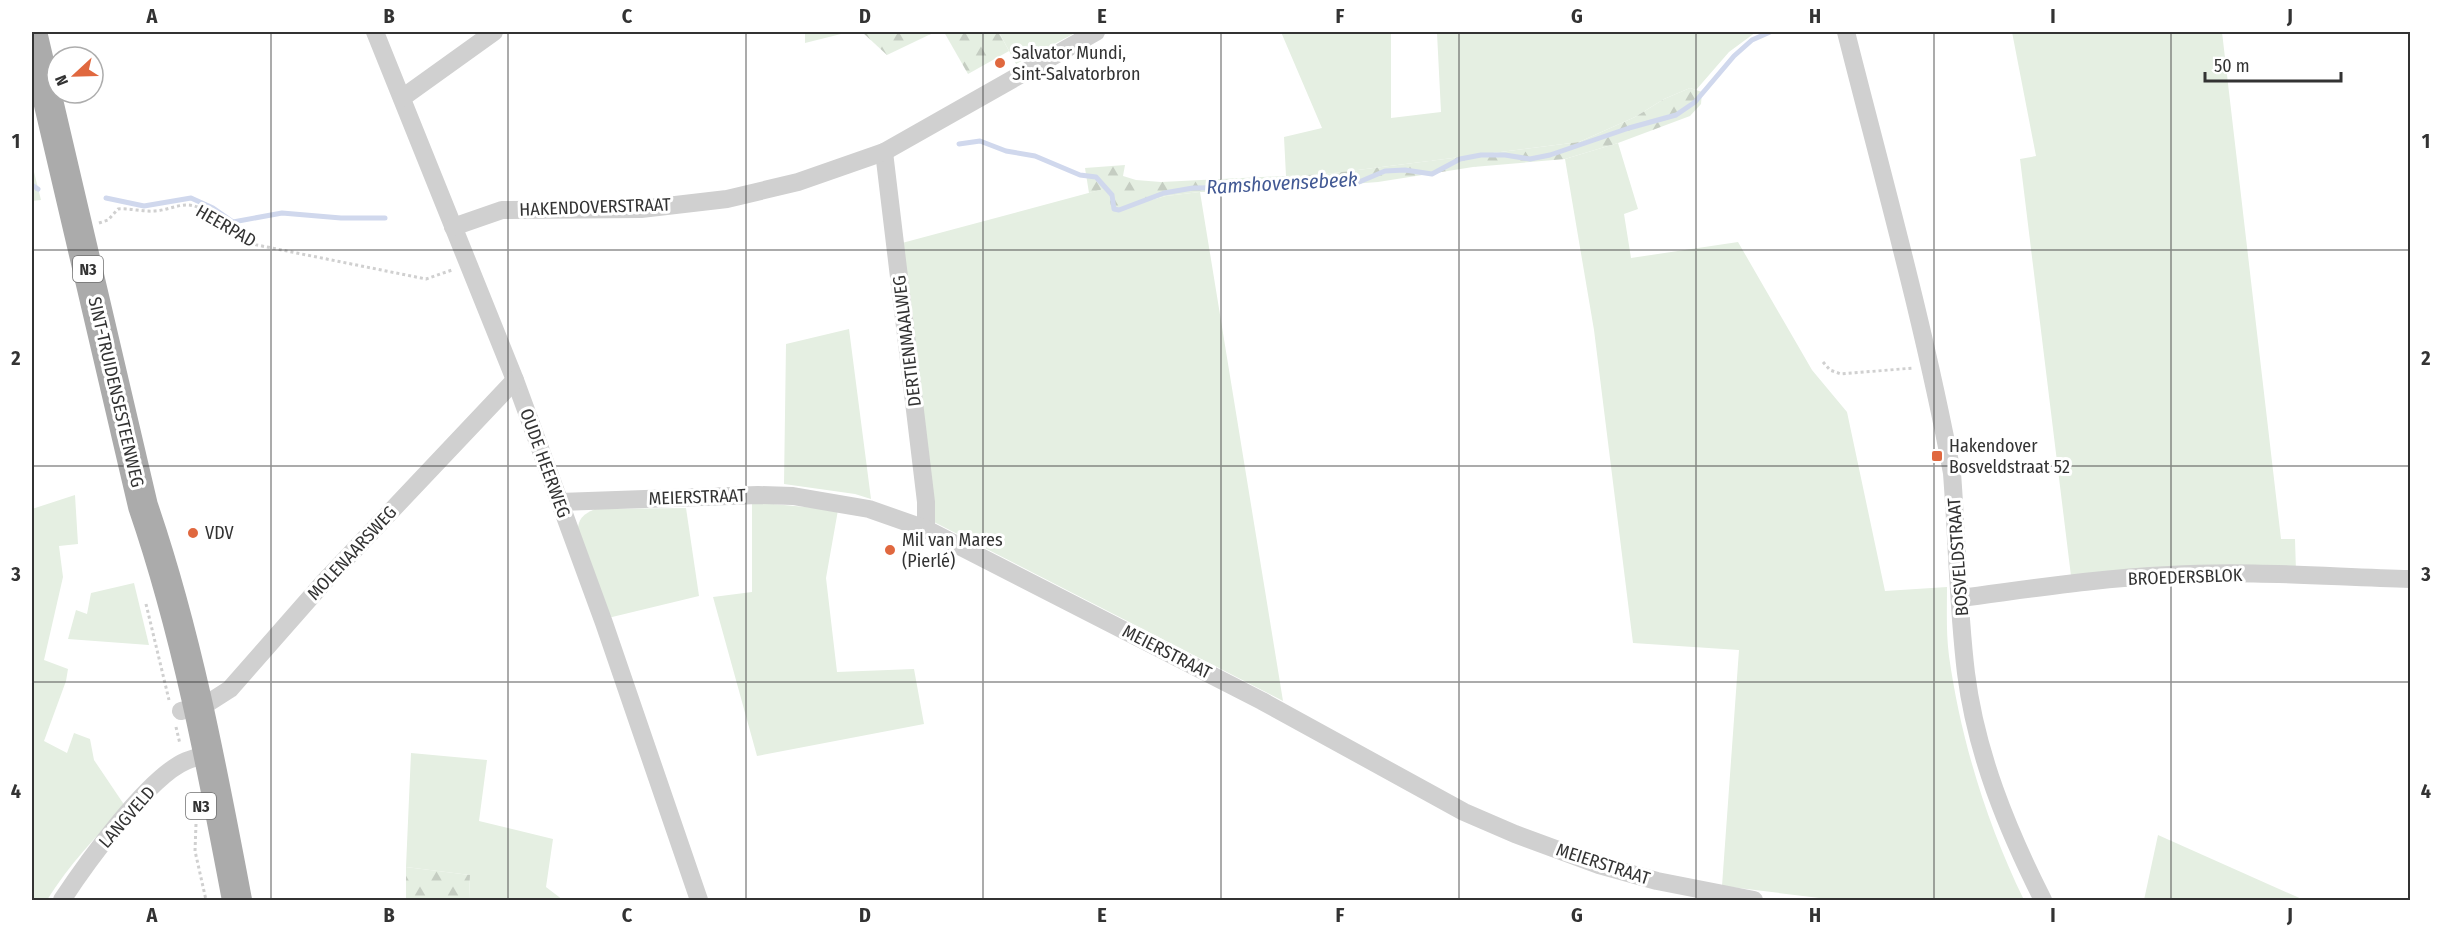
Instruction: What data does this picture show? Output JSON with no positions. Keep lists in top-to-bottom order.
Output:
{
  "streets": {
    "main road": ["N3", "SINT-TRUIDENSESTEENWEG"],
    "street": [
      "HAKENDOVERSTRAAT",
      "DERTIENMAALWEG",
      "OUDE HEERWEG",
      "MEIERSTRAAT",
      "MOLENAARSWEG",
      "BOSVELDSTRAAT",
      "BROEDERSBLOK",
      "LANGVELD"
    ],
    "path": ["HEERPAD"]
  },
  "crossings": [
    ["HAKENDOVERSTRAAT", "DERTIENMAALWEG"],
    ["HAKENDOVERSTRAAT", "OUDE HEERWEG"],
    ["HEERPAD", "SINT-TRUIDENSESTEENWEG"],
    ["HEERPAD", "OUDE HEERWEG"],
    ["DERTIENMAALWEG", "MEIERSTRAAT"],
    ["SINT-TRUIDENSESTEENWEG", "MOLENAARSWEG"],
    ["SINT-TRUIDENSESTEENWEG", "LANGVELD"],
    ["OUDE HEERWEG", "MEIERSTRAAT"],
    ["OUDE HEERWEG", "MOLENAARSWEG"],
    ["BOSVELDSTRAAT", "BROEDERSBLOK"]
  ],
  "water": ["Ramshovensebeek"],
  "places": {
    "other": ["Salvator Mundi, Sint-Salvatorbron", "VDV", "Mil van Mares (Pierlé)"],
    "transit": ["Hakendover Bosveldstraat 52"]
  },
  "scale_bar": "50 m",
  "north": "left",
  "grid": {
    "columns": [
      "A",
      "B",
      "C",
      "D",
      "E",
      "F",
      "G",
      "H",
      "I",
      "J"
    ],
    "rows": [
      "1",
      "2",
      "3",
      "4"
    ]
  }
}
